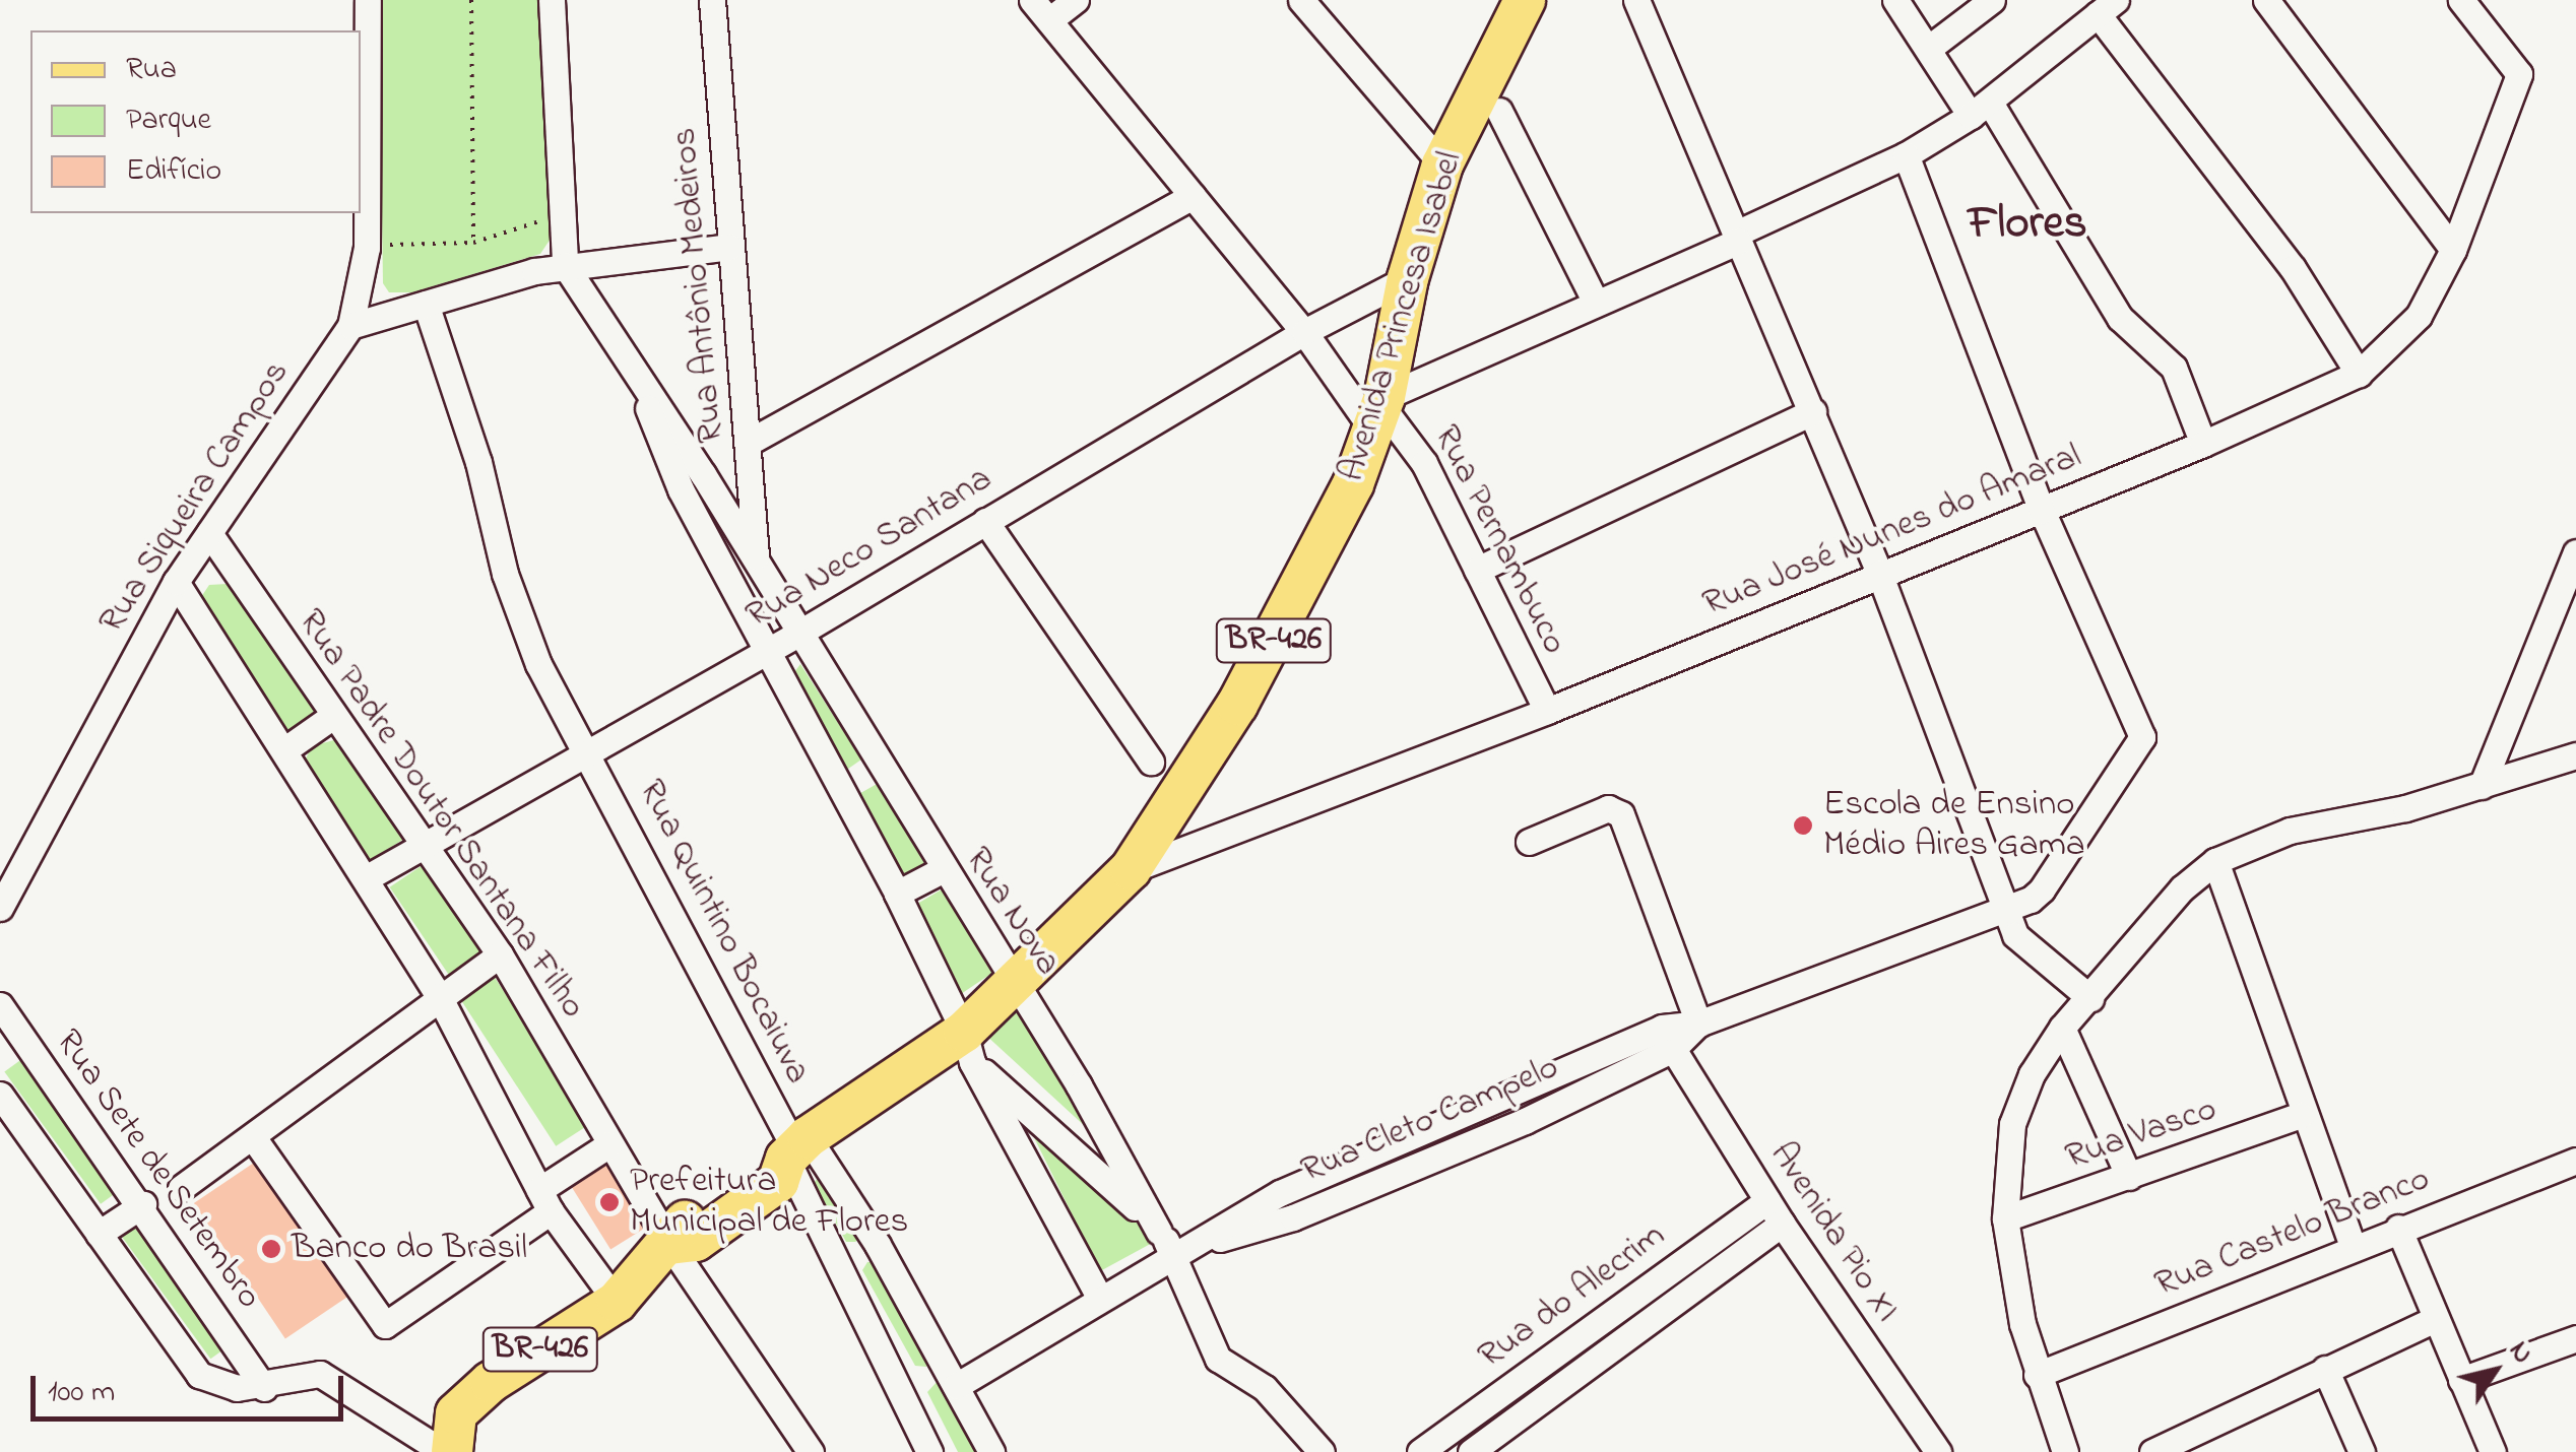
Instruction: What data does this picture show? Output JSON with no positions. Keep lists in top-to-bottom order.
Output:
{
  "streets": {
    "main road": ["Avenida Princesa Isabel", "BR-426"],
    "street": [
      "Rua Antônio Medeiros",
      "Rua Siqueira Campos",
      "Rua José Nunes do Amaral",
      "Rua Pernambuco",
      "Rua Neco Santana",
      "Rua Padre Doutor Santana Filho",
      "Rua Nova",
      "Rua Quintino Bocaiuva",
      "Rua Cleto Campelo",
      "Rua Vasco",
      "Rua Sete de Setembro",
      "Avenida Pio XI",
      "Rua Castelo Branco",
      "Rua do Alecrim"
    ]
  },
  "crossings": [
    ["Rua Antônio Medeiros", "Rua Nova"],
    ["Avenida Princesa Isabel", "Rua José Nunes do Amaral"],
    ["Avenida Princesa Isabel", "Rua Pernambuco"],
    ["Avenida Princesa Isabel", "Rua Neco Santana"],
    ["Avenida Princesa Isabel", "Rua Padre Doutor Santana Filho"],
    ["Avenida Princesa Isabel", "Rua Nova"],
    ["Avenida Princesa Isabel", "Rua Quintino Bocaiuva"],
    ["Rua Siqueira Campos", "Rua Padre Doutor Santana Filho"],
    ["Rua José Nunes do Amaral", "Rua Pernambuco"],
    ["Rua José Nunes do Amaral", "Rua Cleto Campelo"],
    ["Rua Pernambuco", "Rua Neco Santana"],
    ["Rua Neco Santana", "Rua Padre Doutor Santana Filho"],
    ["Rua Neco Santana", "Rua Nova"],
    ["Rua Neco Santana", "Rua Quintino Bocaiuva"],
    ["Rua Nova", "Rua Cleto Campelo"],
    ["Rua Cleto Campelo", "Avenida Pio XI"],
    ["Avenida Pio XI", "Rua do Alecrim"]
  ],
  "districts": ["Flores"],
  "places": ["Escola de Ensino Médio Aires Gama", "Prefeitura Municipal de Flores", "Banco do Brasil"],
  "legend": ["Rua", "Parque", "Edifício"],
  "scale_bar": "100 m",
  "north": "top right"
}
